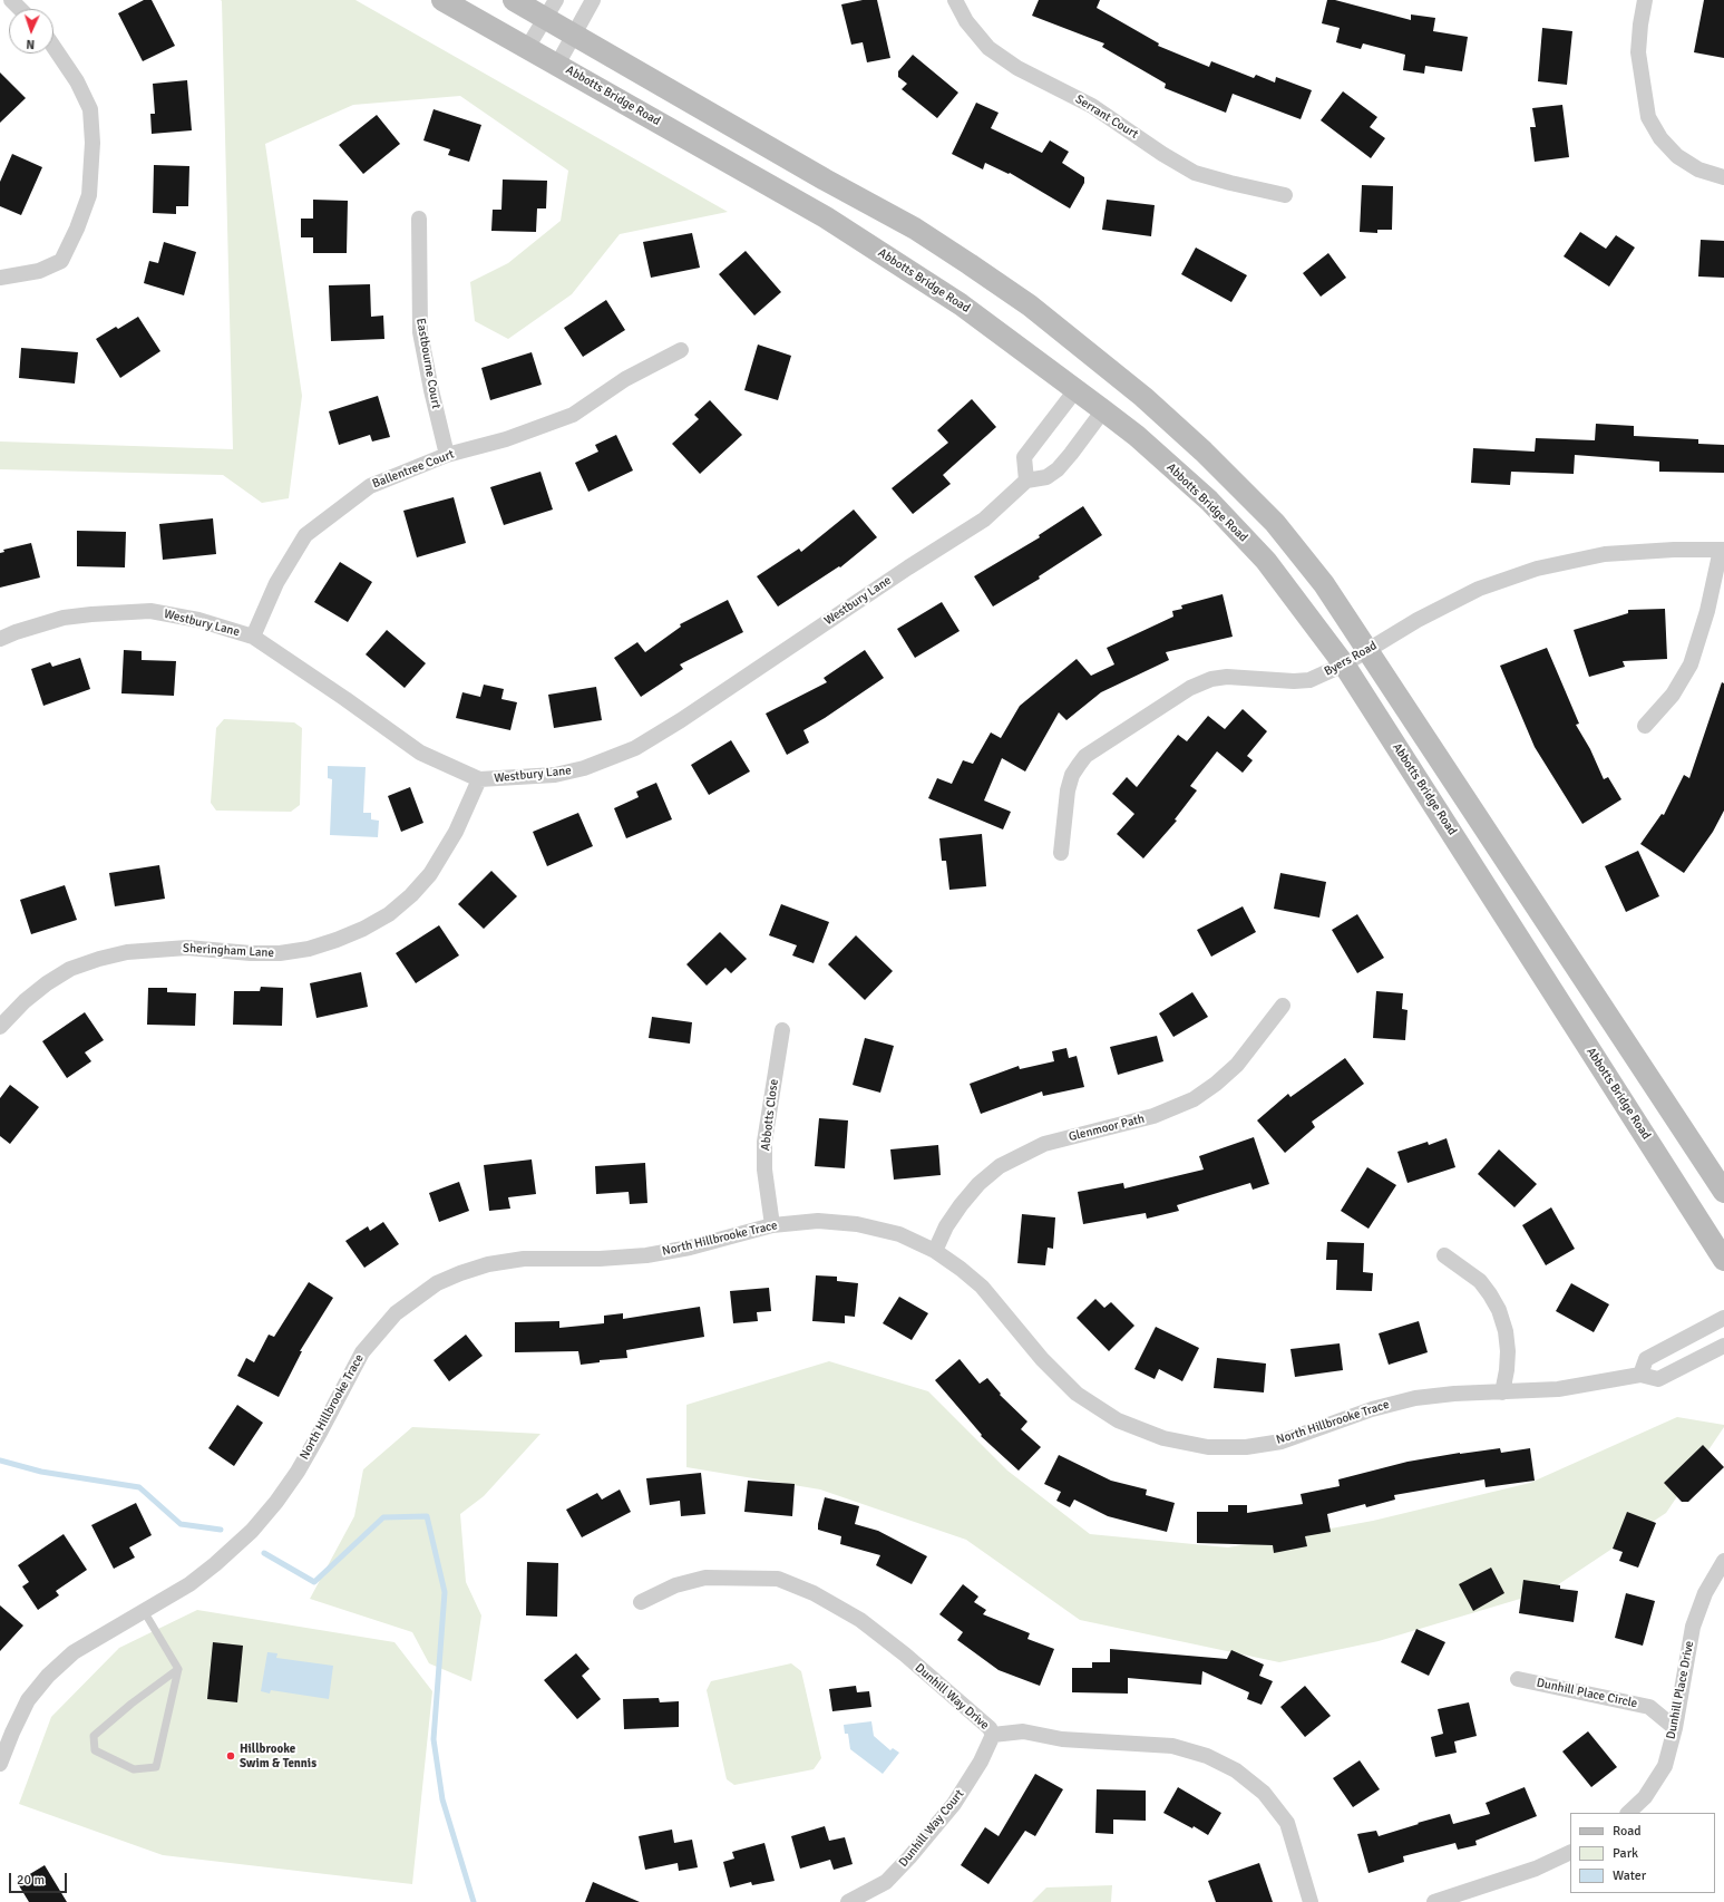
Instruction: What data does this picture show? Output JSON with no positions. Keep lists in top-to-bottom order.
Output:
{
  "streets": {
    "main road": ["Abbotts Bridge Road"],
    "street": [
      "Serrant Court",
      "Eastbourne Court",
      "Ballentree Court",
      "Westbury Lane",
      "Byers Road",
      "Sheringham Lane",
      "Abbotts Close",
      "Glenmoor Path",
      "North Hillbrooke Trace",
      "Dunhill Place Drive",
      "Dunhill Place Circle",
      "Dunhill Way Drive",
      "Dunhill Way Court"
    ]
  },
  "crossings": [
    ["Abbotts Bridge Road", "Byers Road"],
    ["Eastbourne Court", "Ballentree Court"],
    ["Ballentree Court", "Westbury Lane"],
    ["Westbury Lane", "Sheringham Lane"],
    ["Abbotts Close", "North Hillbrooke Trace"],
    ["Glenmoor Path", "North Hillbrooke Trace"],
    ["Dunhill Place Drive", "Dunhill Place Circle"],
    ["Dunhill Way Drive", "Dunhill Way Court"]
  ],
  "places": ["Hillbrooke Swim & Tennis"],
  "legend": ["Road", "Park", "Water"],
  "scale_bar": "20 m",
  "north": "bottom"
}
